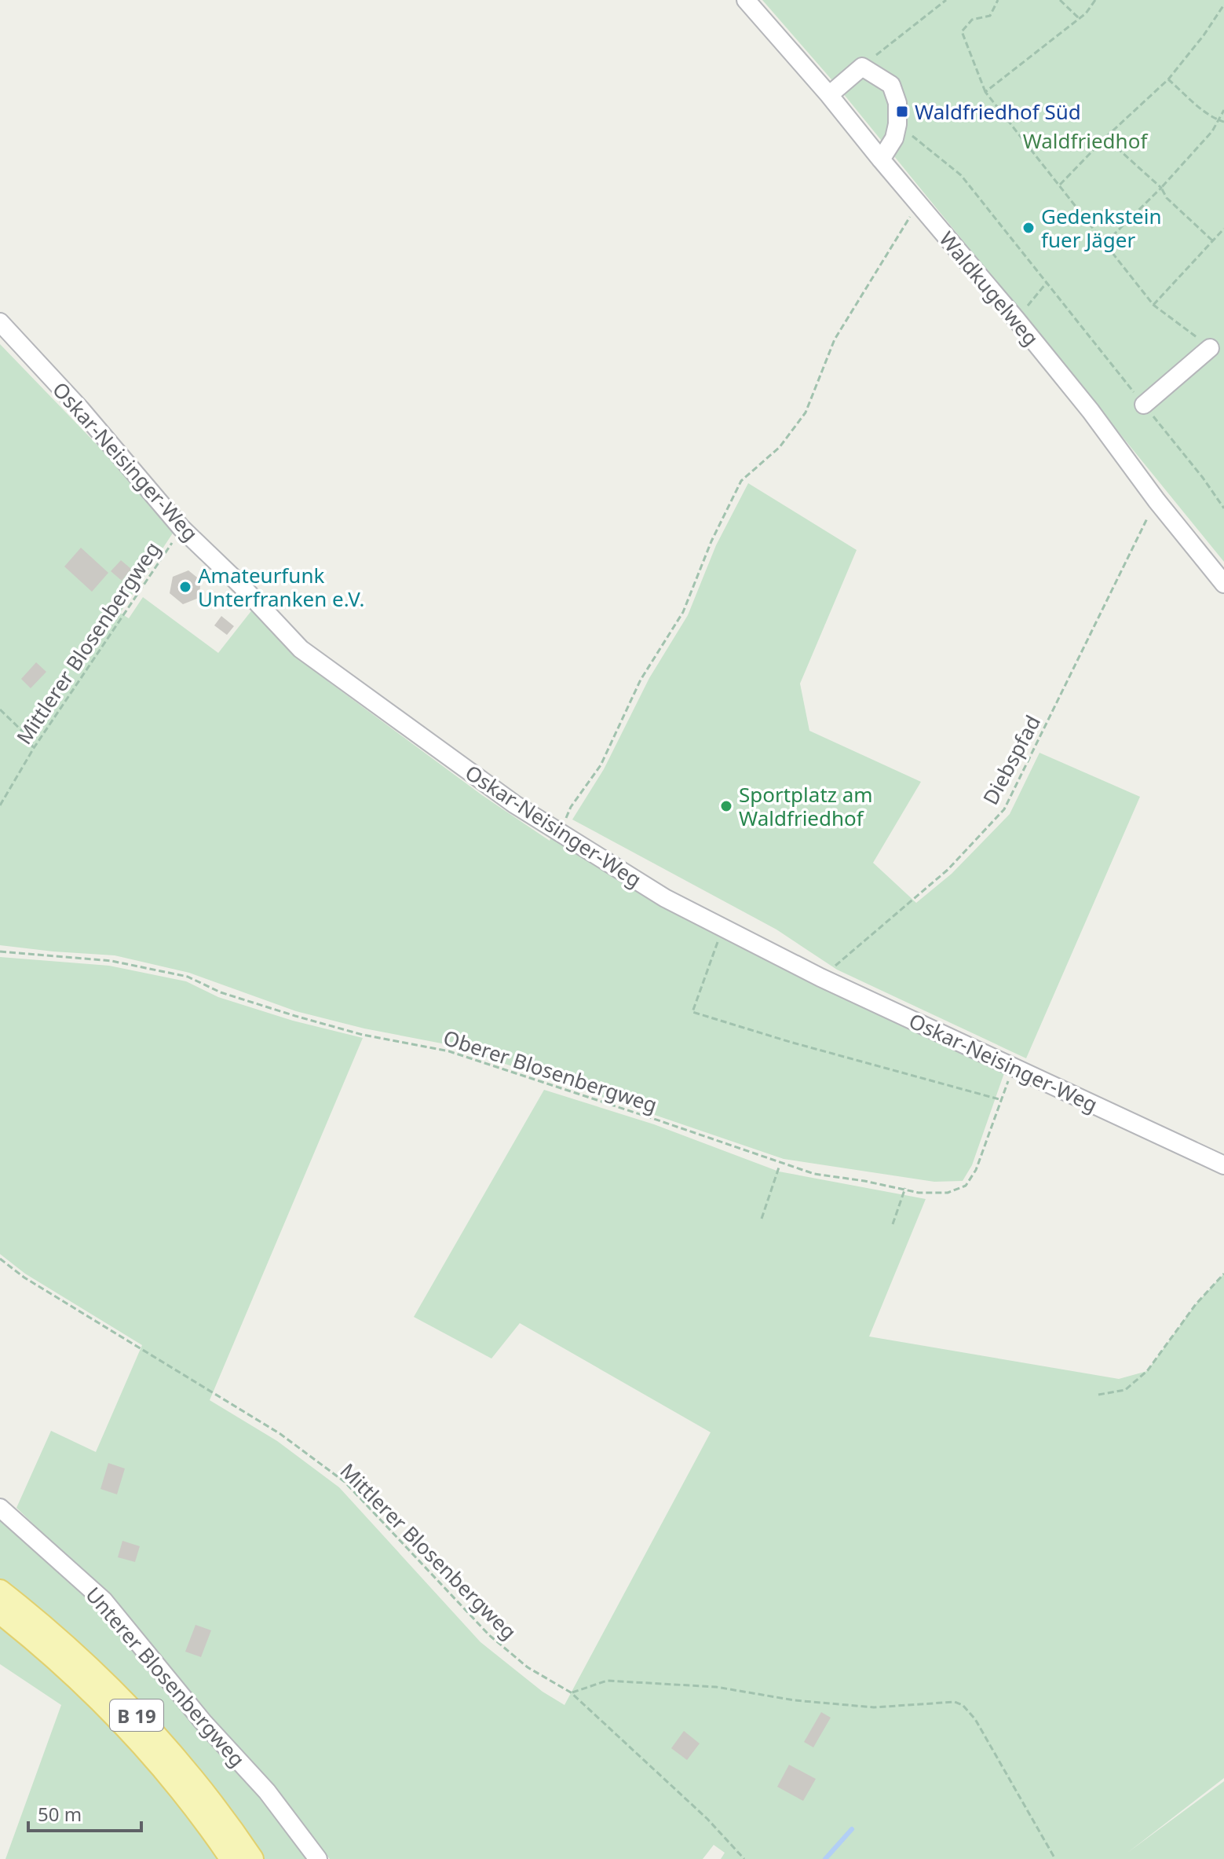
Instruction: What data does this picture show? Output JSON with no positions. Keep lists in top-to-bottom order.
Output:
{
  "streets": {
    "main road": ["B 19"],
    "street": ["Waldkugelweg", "Oskar-Neisinger-Weg", "Unterer Blosenbergweg"],
    "path": ["Mittlerer Blosenbergweg", "Diebspfad", "Oberer Blosenbergweg"]
  },
  "crossings": [
    ["Waldkugelweg", "Diebspfad"],
    ["Oskar-Neisinger-Weg", "Mittlerer Blosenbergweg"],
    ["Oskar-Neisinger-Weg", "Diebspfad"],
    ["Oskar-Neisinger-Weg", "Oberer Blosenbergweg"]
  ],
  "parks": ["Waldfriedhof"],
  "places": {
    "transit": ["Waldfriedhof Süd"],
    "other": ["Gedenkstein fuer Jäger", "Amateurfunk Unterfranken e.V.", "Sportplatz am Waldfriedhof"]
  },
  "scale_bar": "50 m"
}
